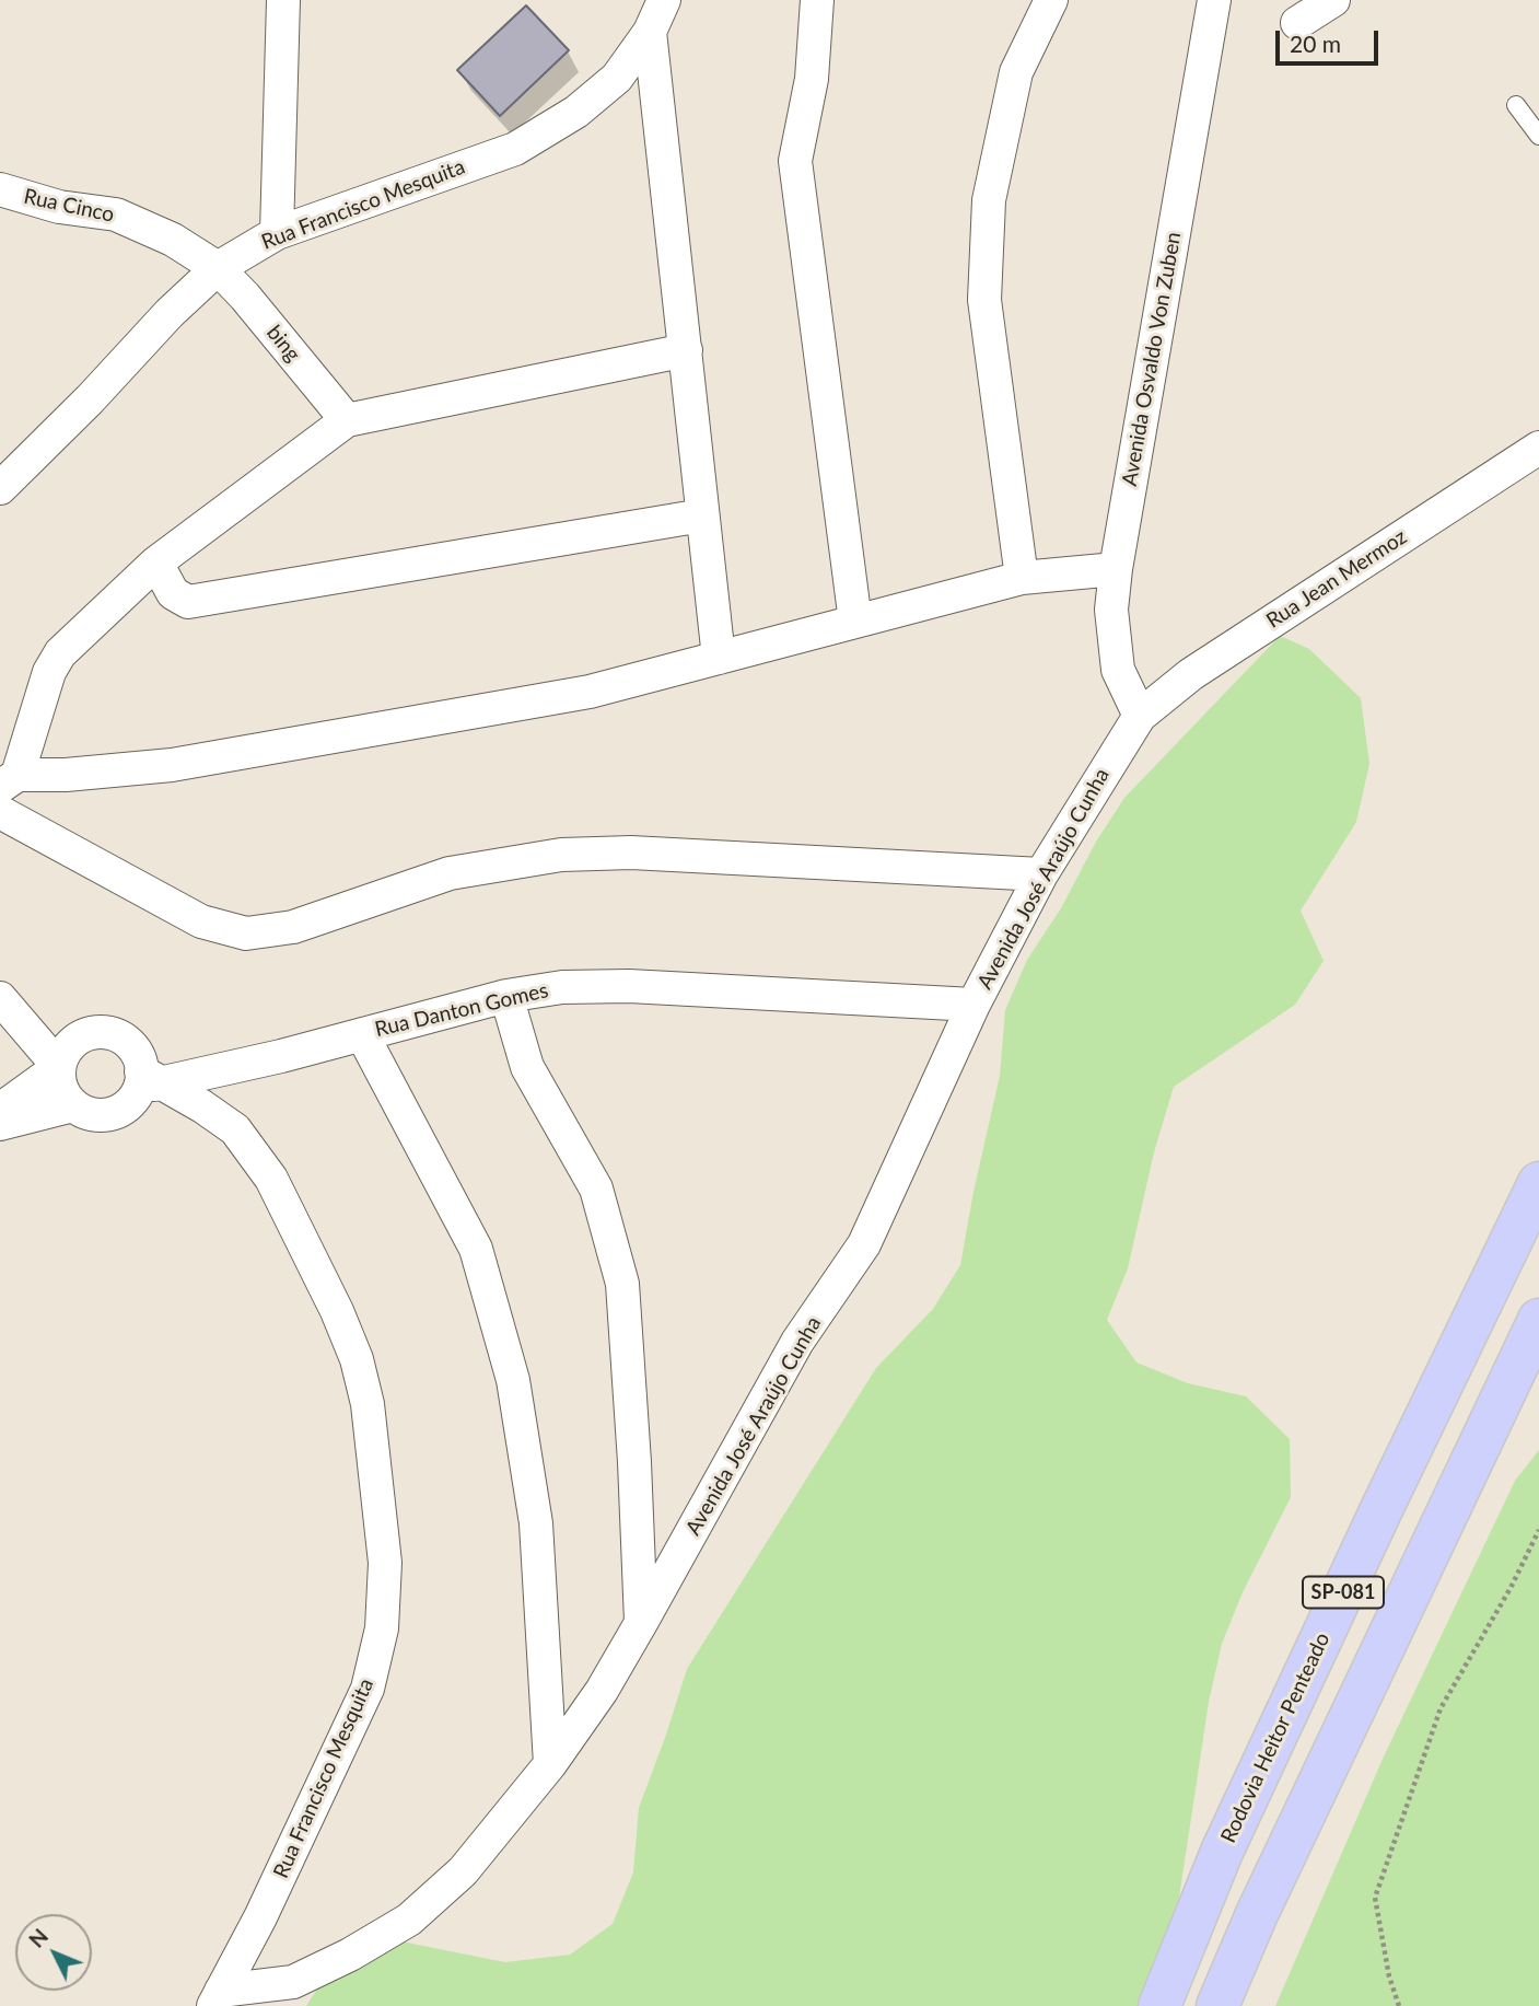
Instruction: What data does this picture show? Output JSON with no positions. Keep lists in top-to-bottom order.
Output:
{
  "streets": {
    "main road": ["SP-081", "Rodovia Heitor Penteado"],
    "street": [
      "Rua Francisco Mesquita",
      "Rua Cinco",
      "bing",
      "Avenida Osvaldo Von Zuben",
      "Rua Jean Mermoz",
      "Avenida José Araújo Cunha",
      "Rua Danton Gomes"
    ]
  },
  "crossings": [
    ["Rua Francisco Mesquita", "Rua Cinco"],
    ["Rua Francisco Mesquita", "bing"],
    ["Rua Francisco Mesquita", "Avenida José Araújo Cunha"],
    ["Rua Francisco Mesquita", "Rua Danton Gomes"],
    ["Rua Cinco", "bing"],
    ["Avenida Osvaldo Von Zuben", "Rua Jean Mermoz"],
    ["Avenida Osvaldo Von Zuben", "Avenida José Araújo Cunha"],
    ["Rua Jean Mermoz", "Avenida José Araújo Cunha"],
    ["Avenida José Araújo Cunha", "Rua Danton Gomes"]
  ],
  "scale_bar": "20 m",
  "north": "top left"
}
